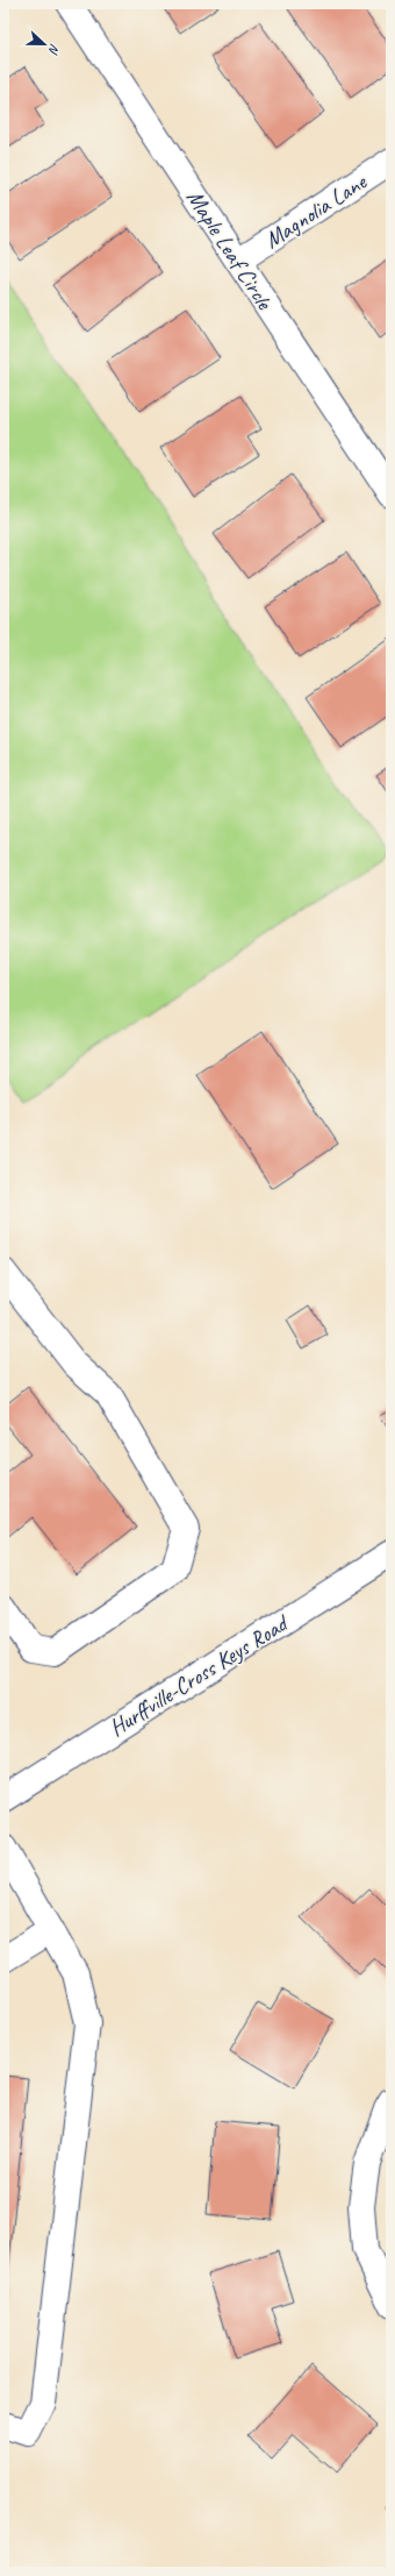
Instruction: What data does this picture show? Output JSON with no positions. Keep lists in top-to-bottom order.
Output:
{
  "streets": {
    "street": ["Magnolia Lane", "Maple Leaf Circle", "Hurffville-Cross Keys Road"]
  },
  "crossings": [
    ["Magnolia Lane", "Maple Leaf Circle"]
  ],
  "north": "right"
}
